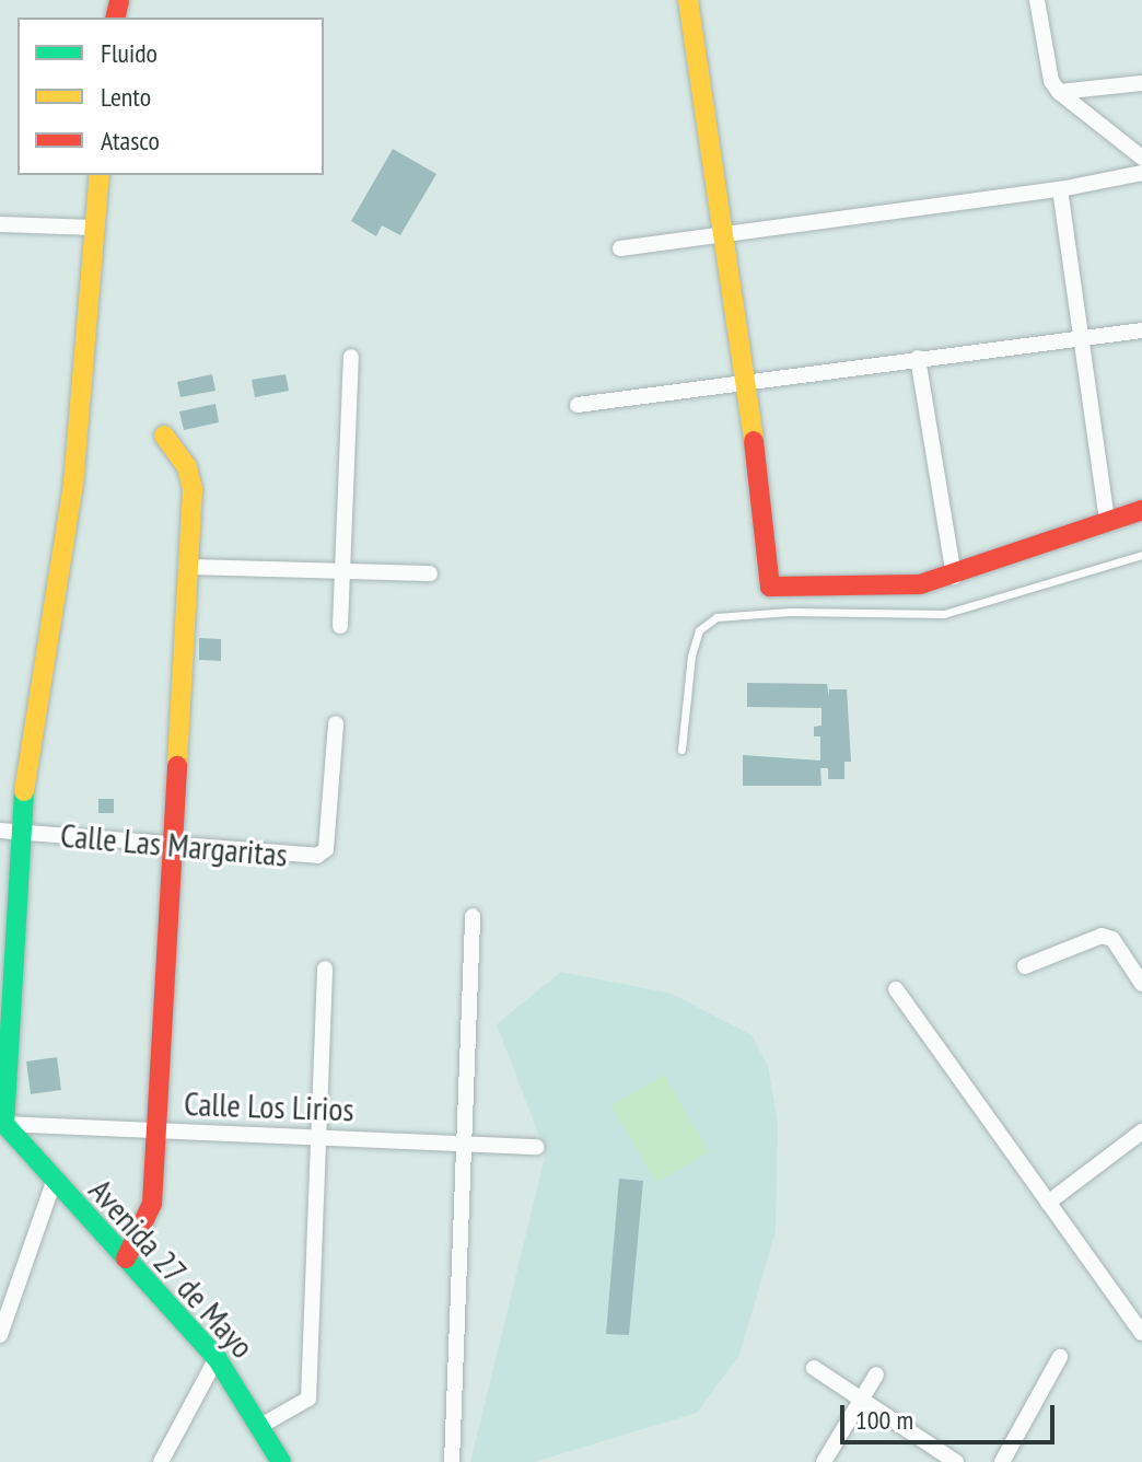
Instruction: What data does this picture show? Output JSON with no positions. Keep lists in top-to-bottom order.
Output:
{
  "streets": {
    "street": ["Calle Las Margaritas", "Calle Los Lirios", "Avenida 27 de Mayo"]
  },
  "crossings": [
    ["Calle Los Lirios", "Avenida 27 de Mayo"]
  ],
  "legend": ["Fluido", "Lento", "Atasco"],
  "scale_bar": "100 m"
}
